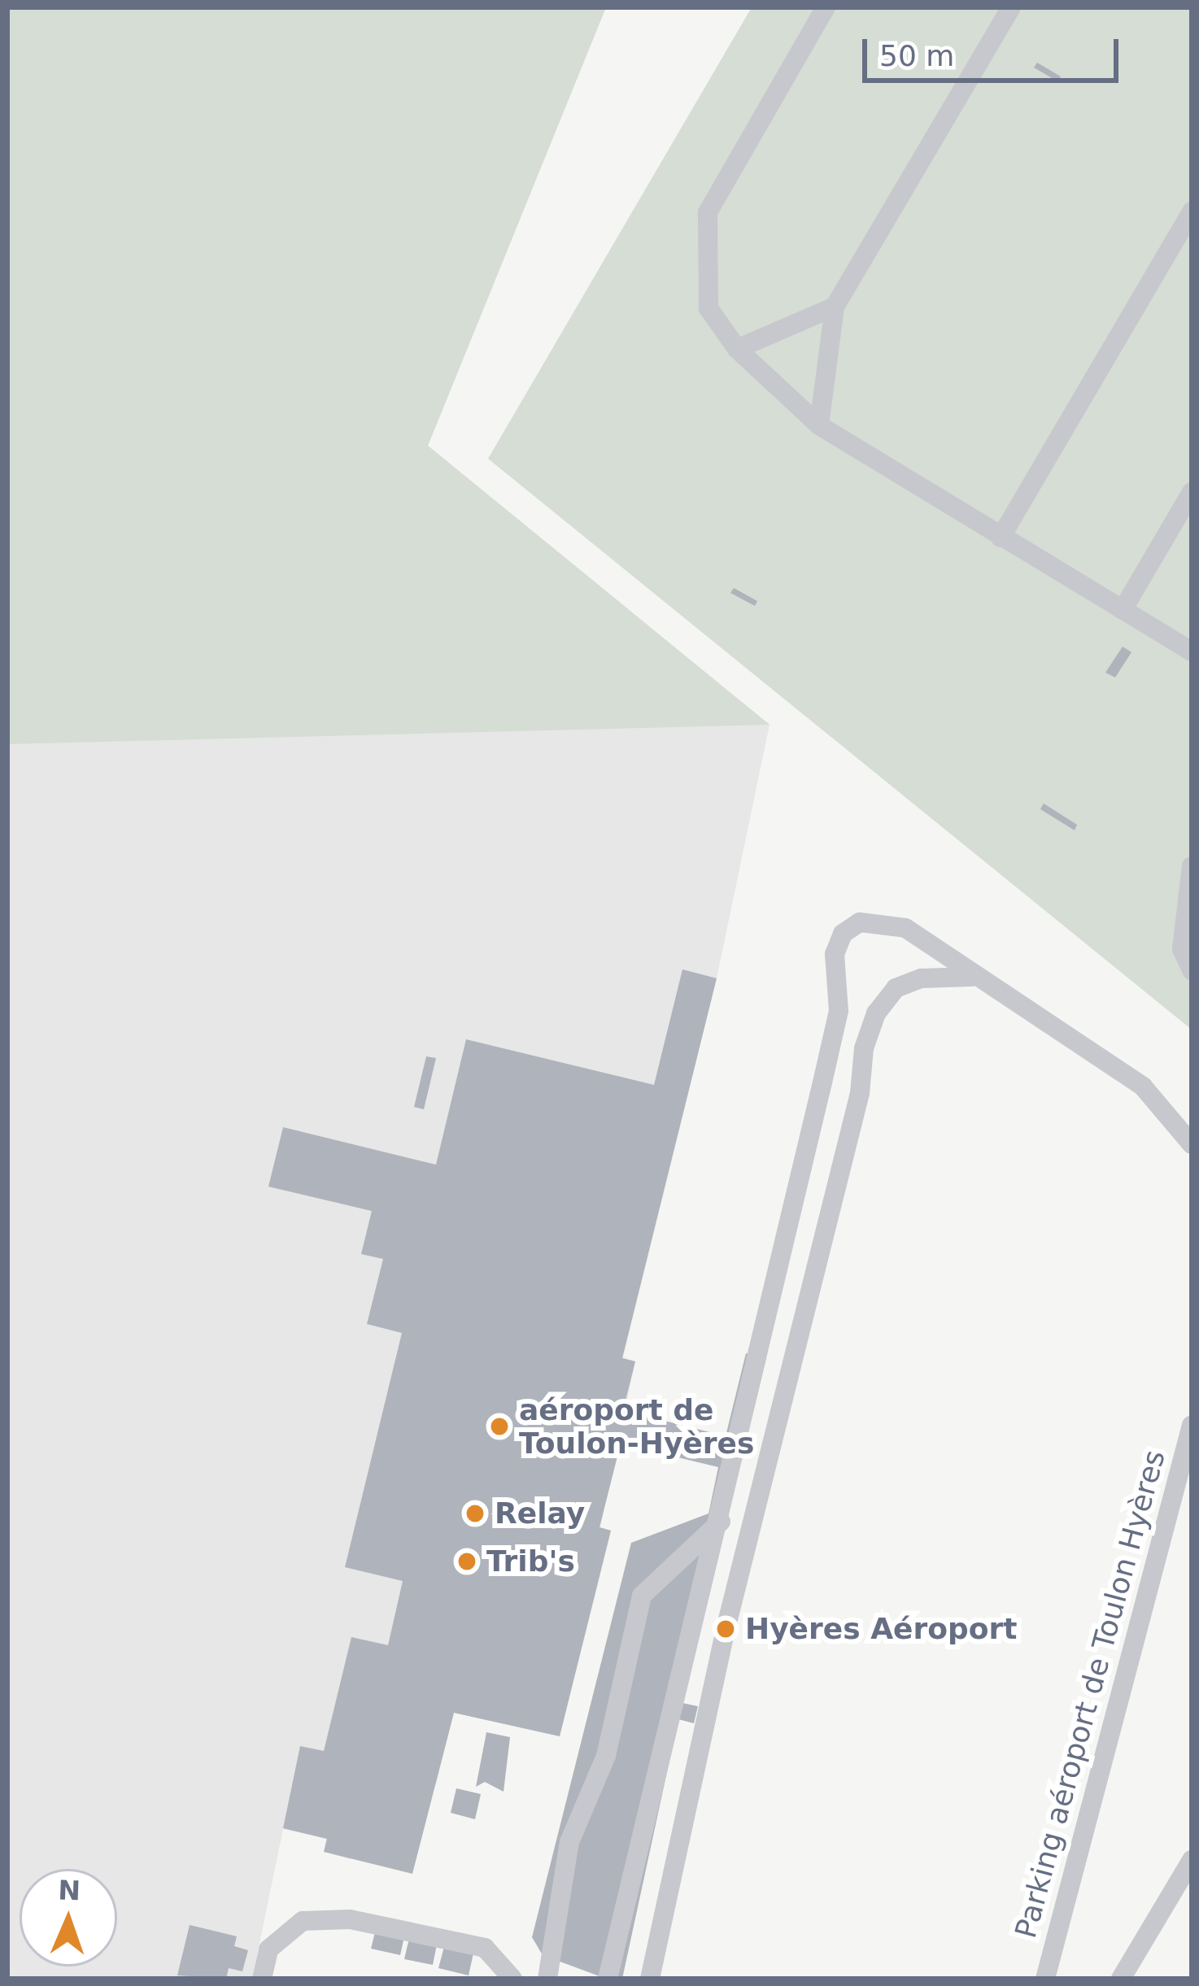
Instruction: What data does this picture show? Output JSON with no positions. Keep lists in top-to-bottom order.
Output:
{
  "streets": {
    "lane": ["Parking aéroport de Toulon Hyères"]
  },
  "places": [
    "aéroport de Toulon-Hyères",
    "Relay",
    "Trib's",
    "Hyères Aéroport"
  ],
  "scale_bar": "50 m",
  "north": "top"
}
